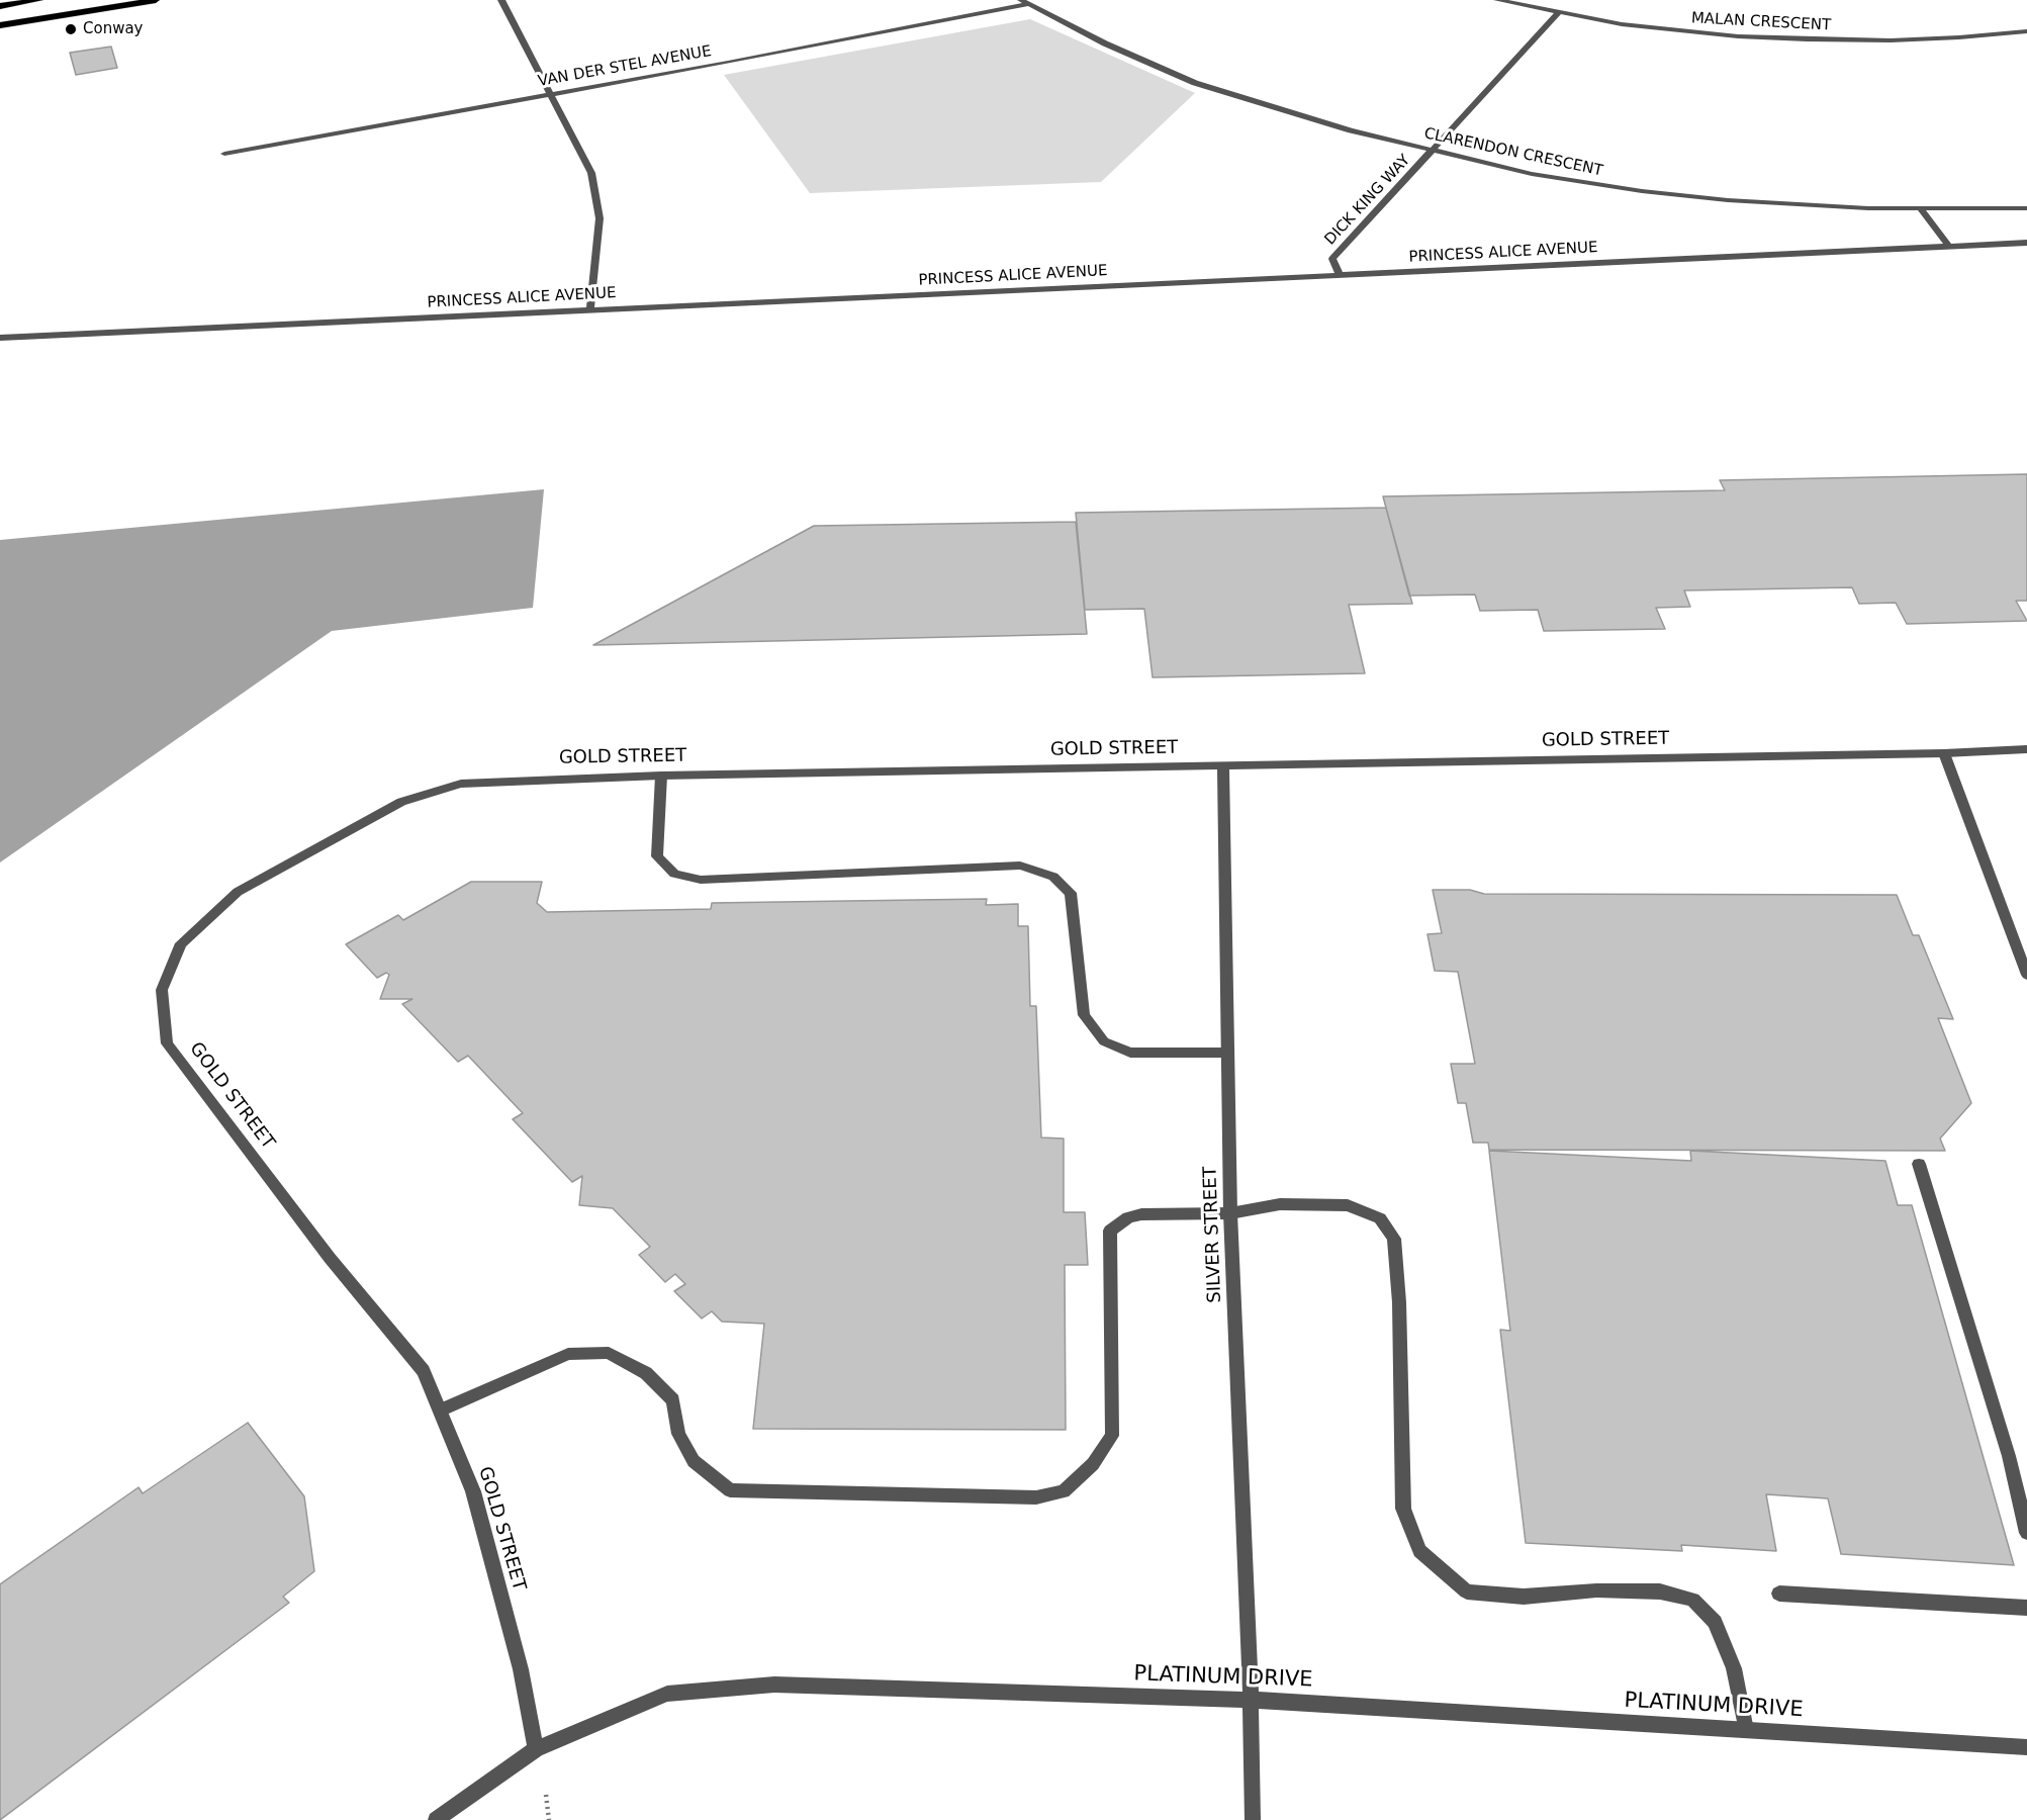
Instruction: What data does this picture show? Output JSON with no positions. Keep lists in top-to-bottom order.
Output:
{
  "streets": {
    "street": [
      "MALAN CRESCENT",
      "VAN DER STEL AVENUE",
      "CLARENDON CRESCENT",
      "DICK KING WAY",
      "PRINCESS ALICE AVENUE",
      "GOLD STREET",
      "SILVER STREET",
      "PLATINUM DRIVE"
    ]
  },
  "crossings": [
    ["MALAN CRESCENT", "DICK KING WAY"],
    ["VAN DER STEL AVENUE", "CLARENDON CRESCENT"],
    ["CLARENDON CRESCENT", "DICK KING WAY"],
    ["DICK KING WAY", "PRINCESS ALICE AVENUE"],
    ["GOLD STREET", "SILVER STREET"],
    ["GOLD STREET", "PLATINUM DRIVE"],
    ["SILVER STREET", "PLATINUM DRIVE"]
  ],
  "places": ["Conway"]
}
